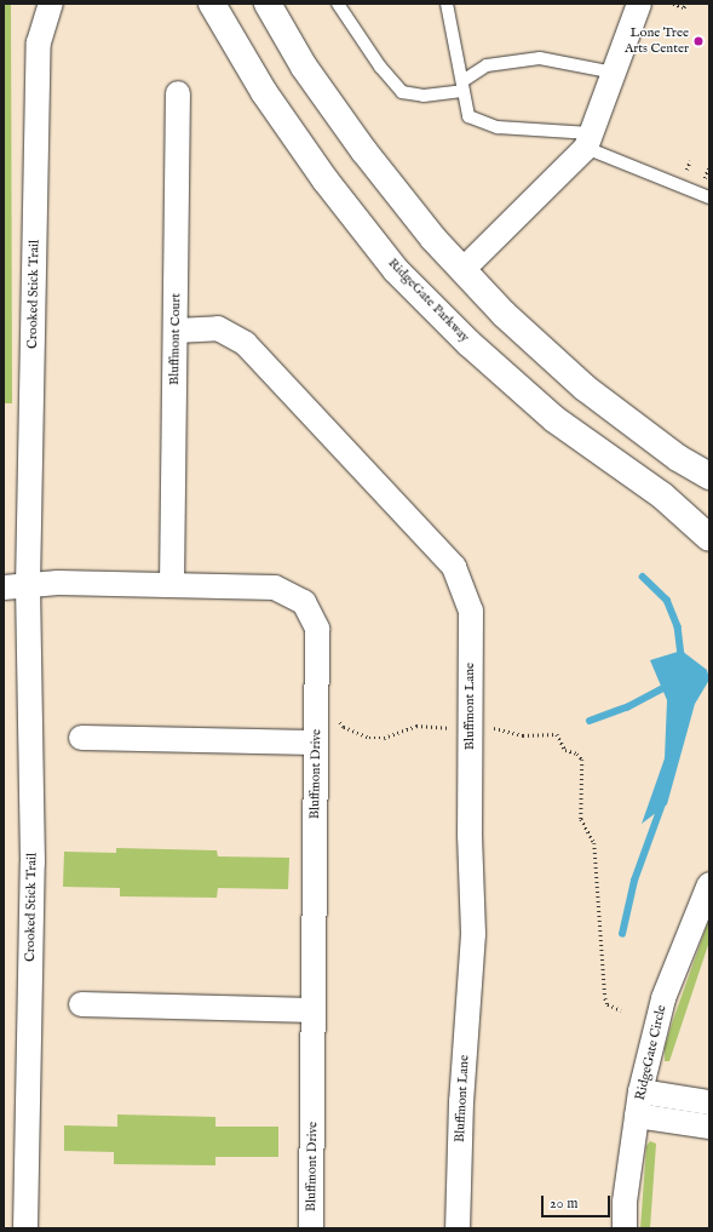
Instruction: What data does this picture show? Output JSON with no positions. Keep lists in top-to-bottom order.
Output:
{
  "streets": {
    "main road": ["RidgeGate Parkway"],
    "street": [
      "Crooked Stick Trail",
      "Bluffmont Court",
      "Bluffmont Lane",
      "Bluffmont Drive",
      "RidgeGate Circle"
    ]
  },
  "crossings": [
    ["Crooked Stick Trail", "Bluffmont Drive"],
    ["Bluffmont Court", "Bluffmont Lane"],
    ["Bluffmont Court", "Bluffmont Drive"]
  ],
  "places": ["Lone Tree Arts Center"],
  "scale_bar": "20 m"
}
